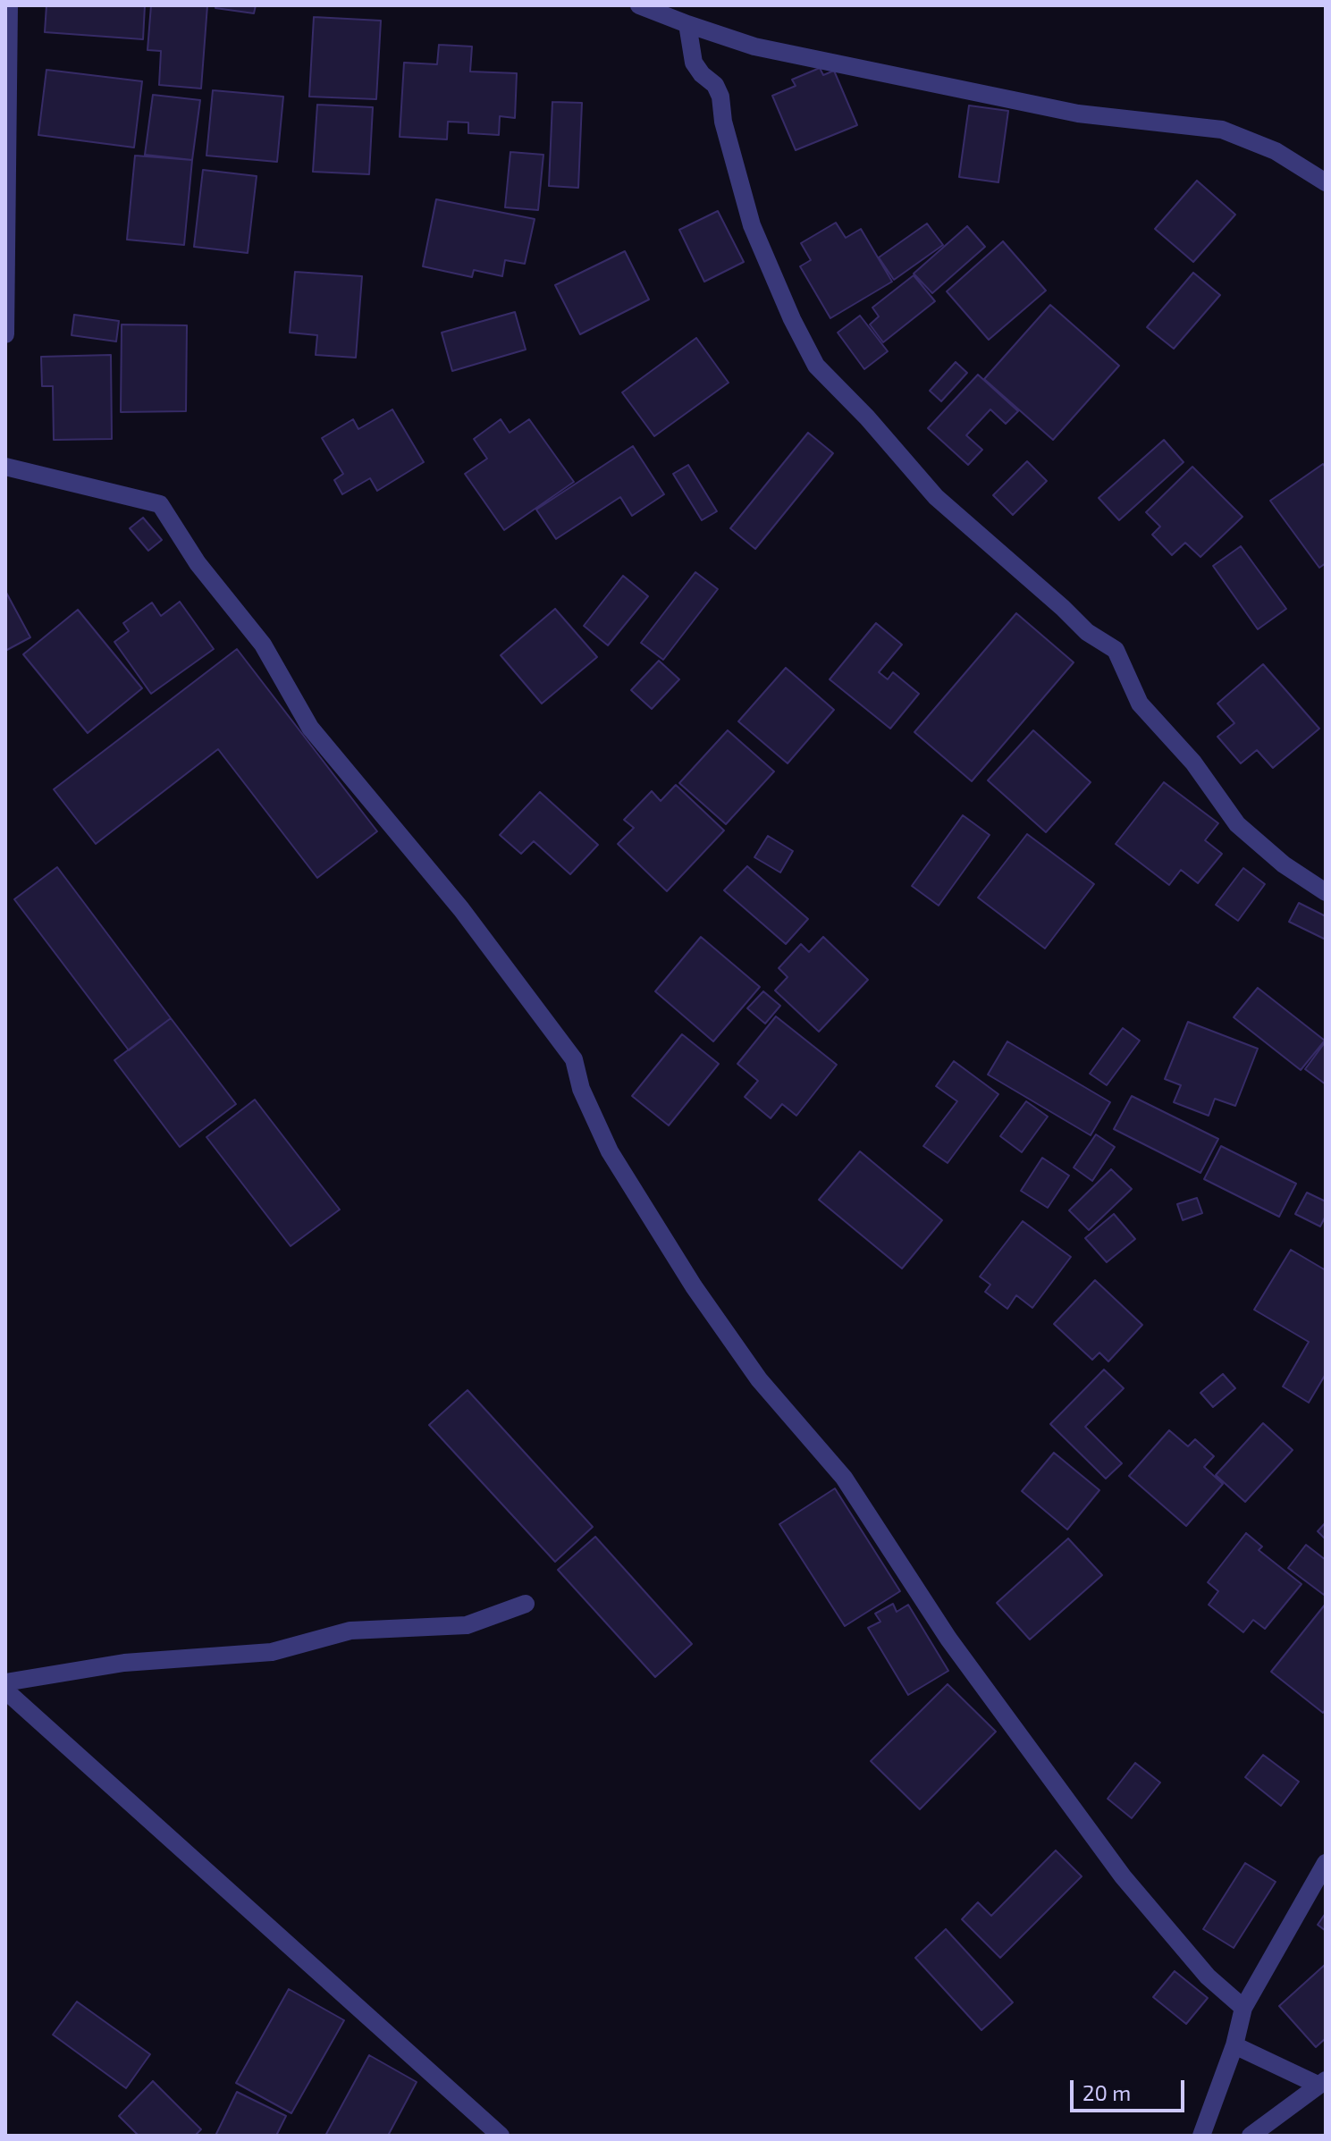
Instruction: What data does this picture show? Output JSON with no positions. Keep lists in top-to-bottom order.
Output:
{
  "scale_bar": "20 m"
}
